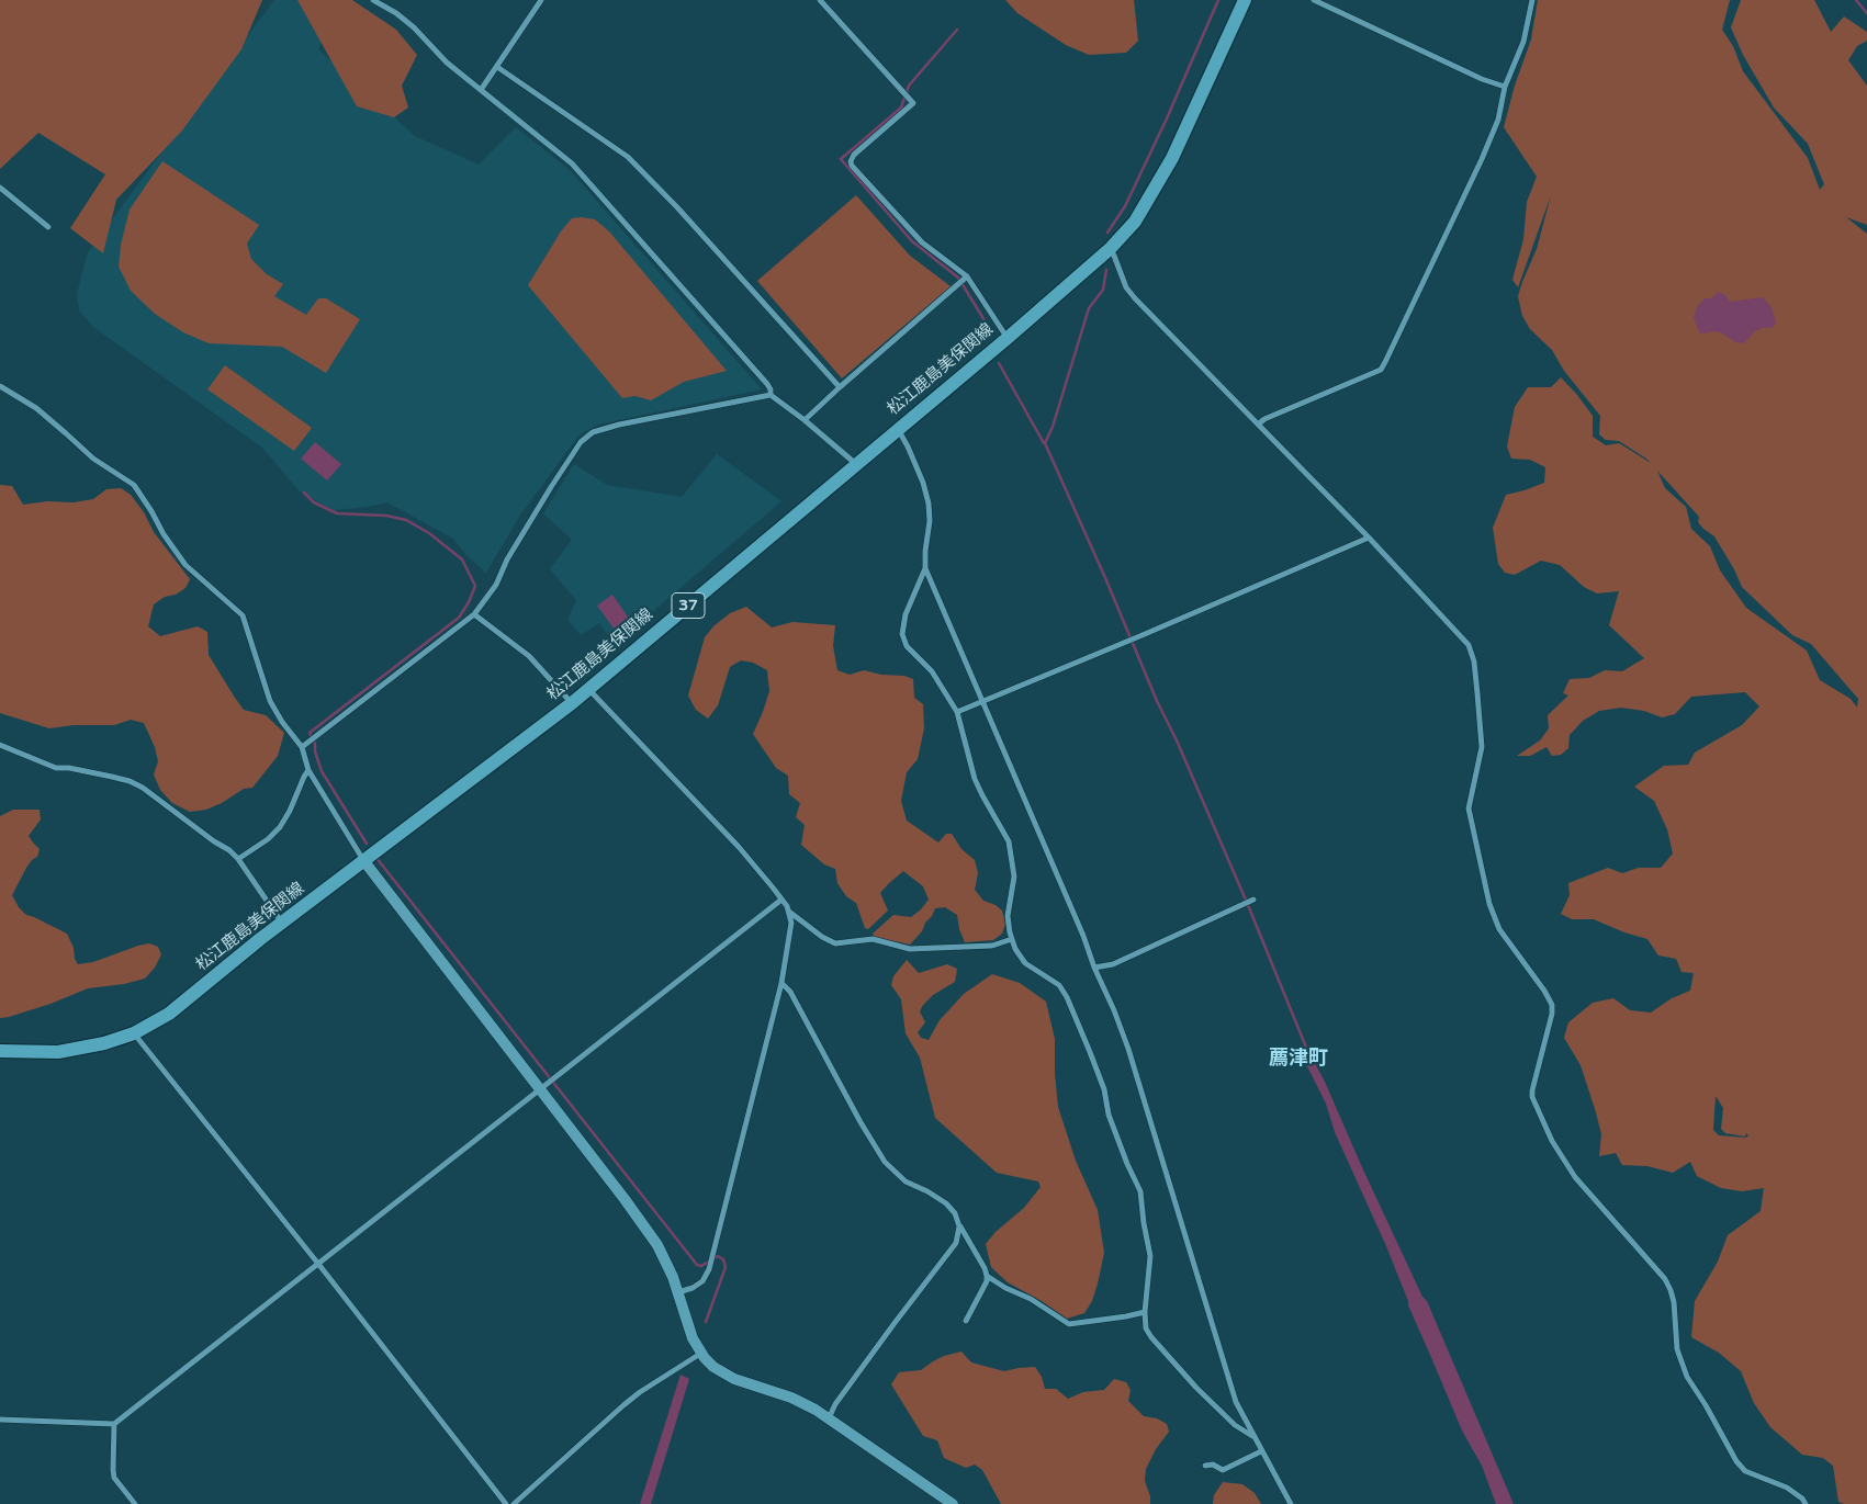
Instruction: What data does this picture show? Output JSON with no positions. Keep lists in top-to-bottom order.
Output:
{
  "streets": {
    "main road": ["松江鹿島美保関線", "37"]
  },
  "districts": ["薦津町"]
}
